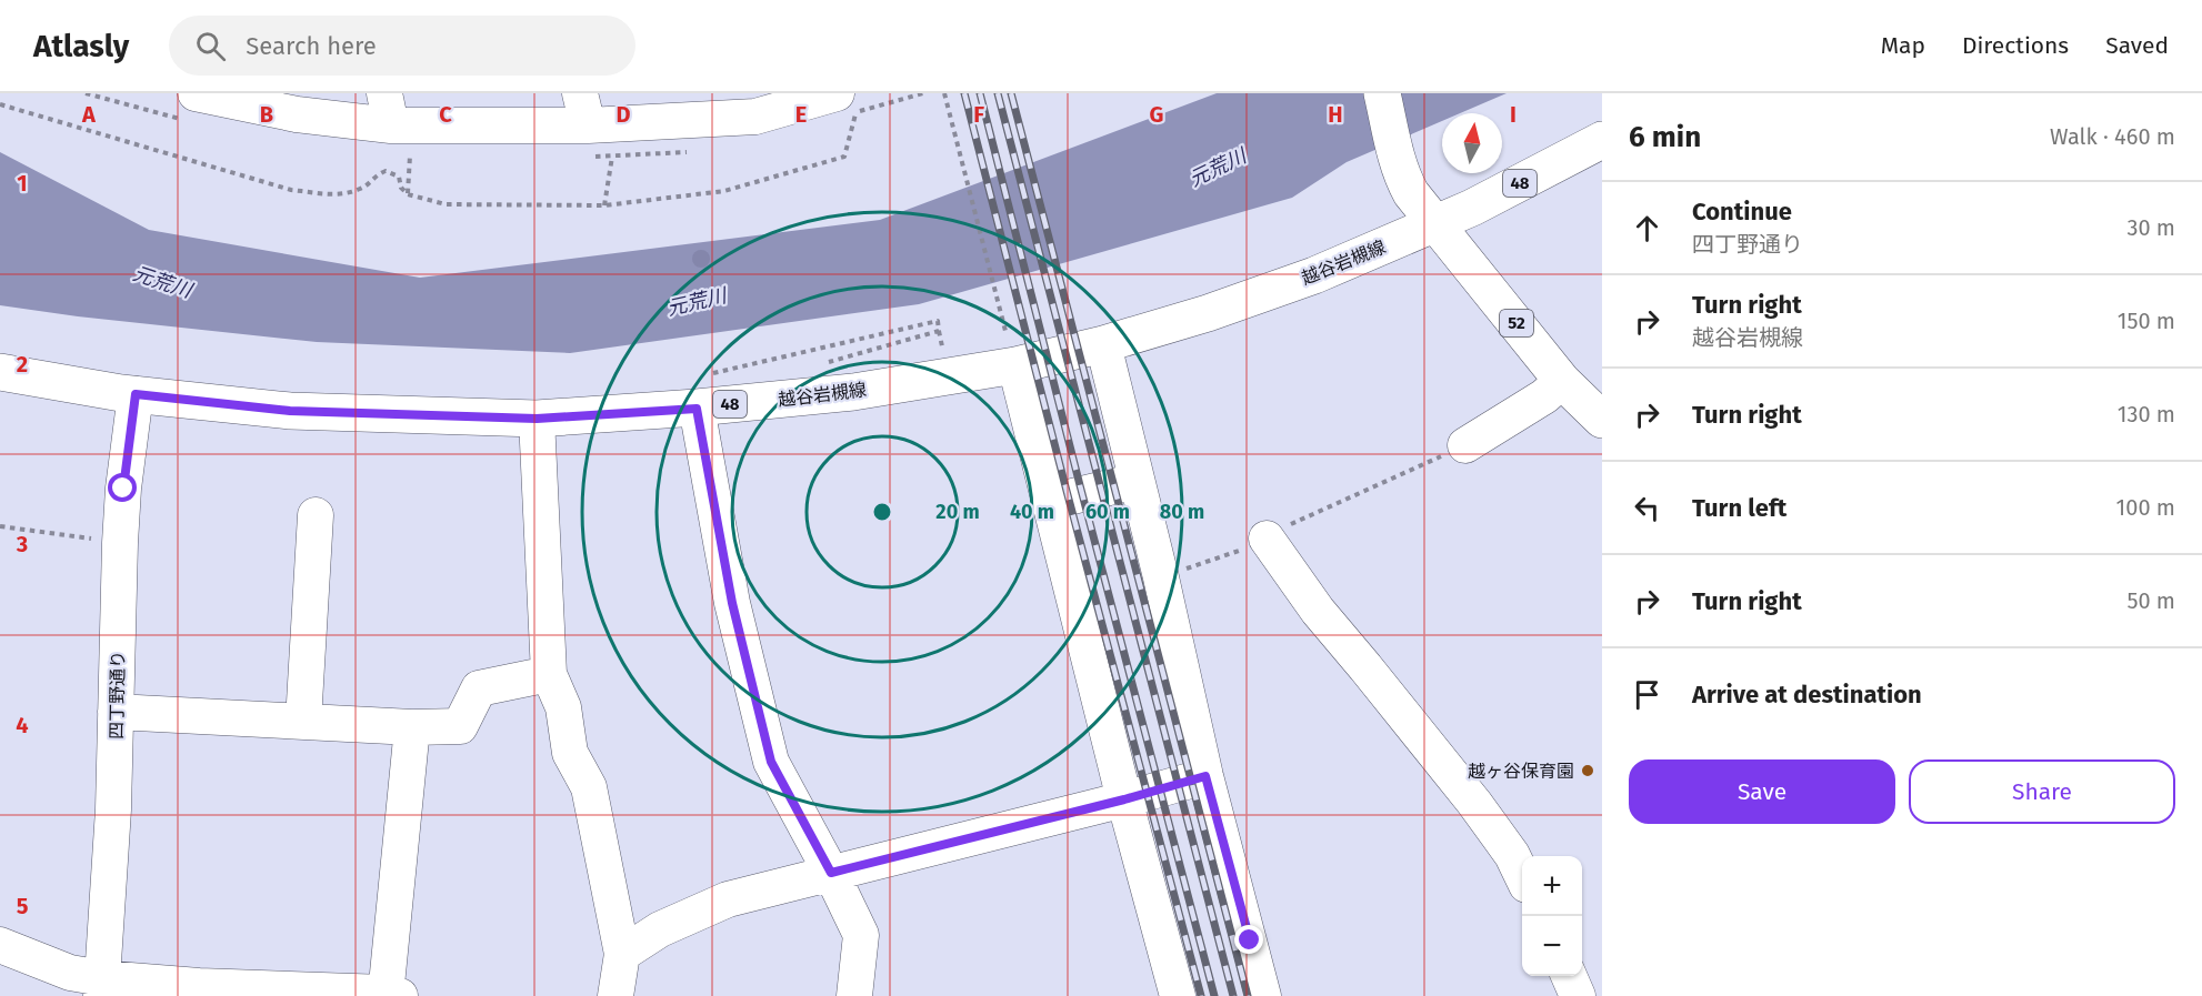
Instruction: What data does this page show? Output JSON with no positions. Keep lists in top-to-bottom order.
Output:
{
  "streets": {
    "main road": ["48", "越谷岩槻線", "52"],
    "street": ["四丁野通り"]
  },
  "crossings": [
    ["越谷岩槻線", "52"],
    ["越谷岩槻線", "四丁野通り"]
  ],
  "water": ["元荒川"],
  "places": ["越ヶ谷保育園"],
  "north": "top",
  "page": {
    "header": "Atlasly",
    "search": "Search here",
    "nav": ["Map", "Directions", "Saved"],
    "heading": ["6 min", "Walk · 460 m"],
    "list": [
      ["Continue", "四丁野通り", "30 m"],
      ["Turn right", "越谷岩槻線", "150 m"],
      ["Turn right", "130 m"],
      ["Turn left", "100 m"],
      ["Turn right", "50 m"],
      "Arrive at destination"
    ],
    "buttons": ["Save", "Share"],
    "map_buttons": ["+", "−"]
  },
  "grid": {
    "columns": [
      "A",
      "B",
      "C",
      "D",
      "E",
      "F",
      "G",
      "H",
      "I"
    ],
    "rows": [
      "1",
      "2",
      "3",
      "4",
      "5"
    ]
  },
  "rings": [
    "20 m",
    "40 m",
    "60 m",
    "80 m"
  ]
}
